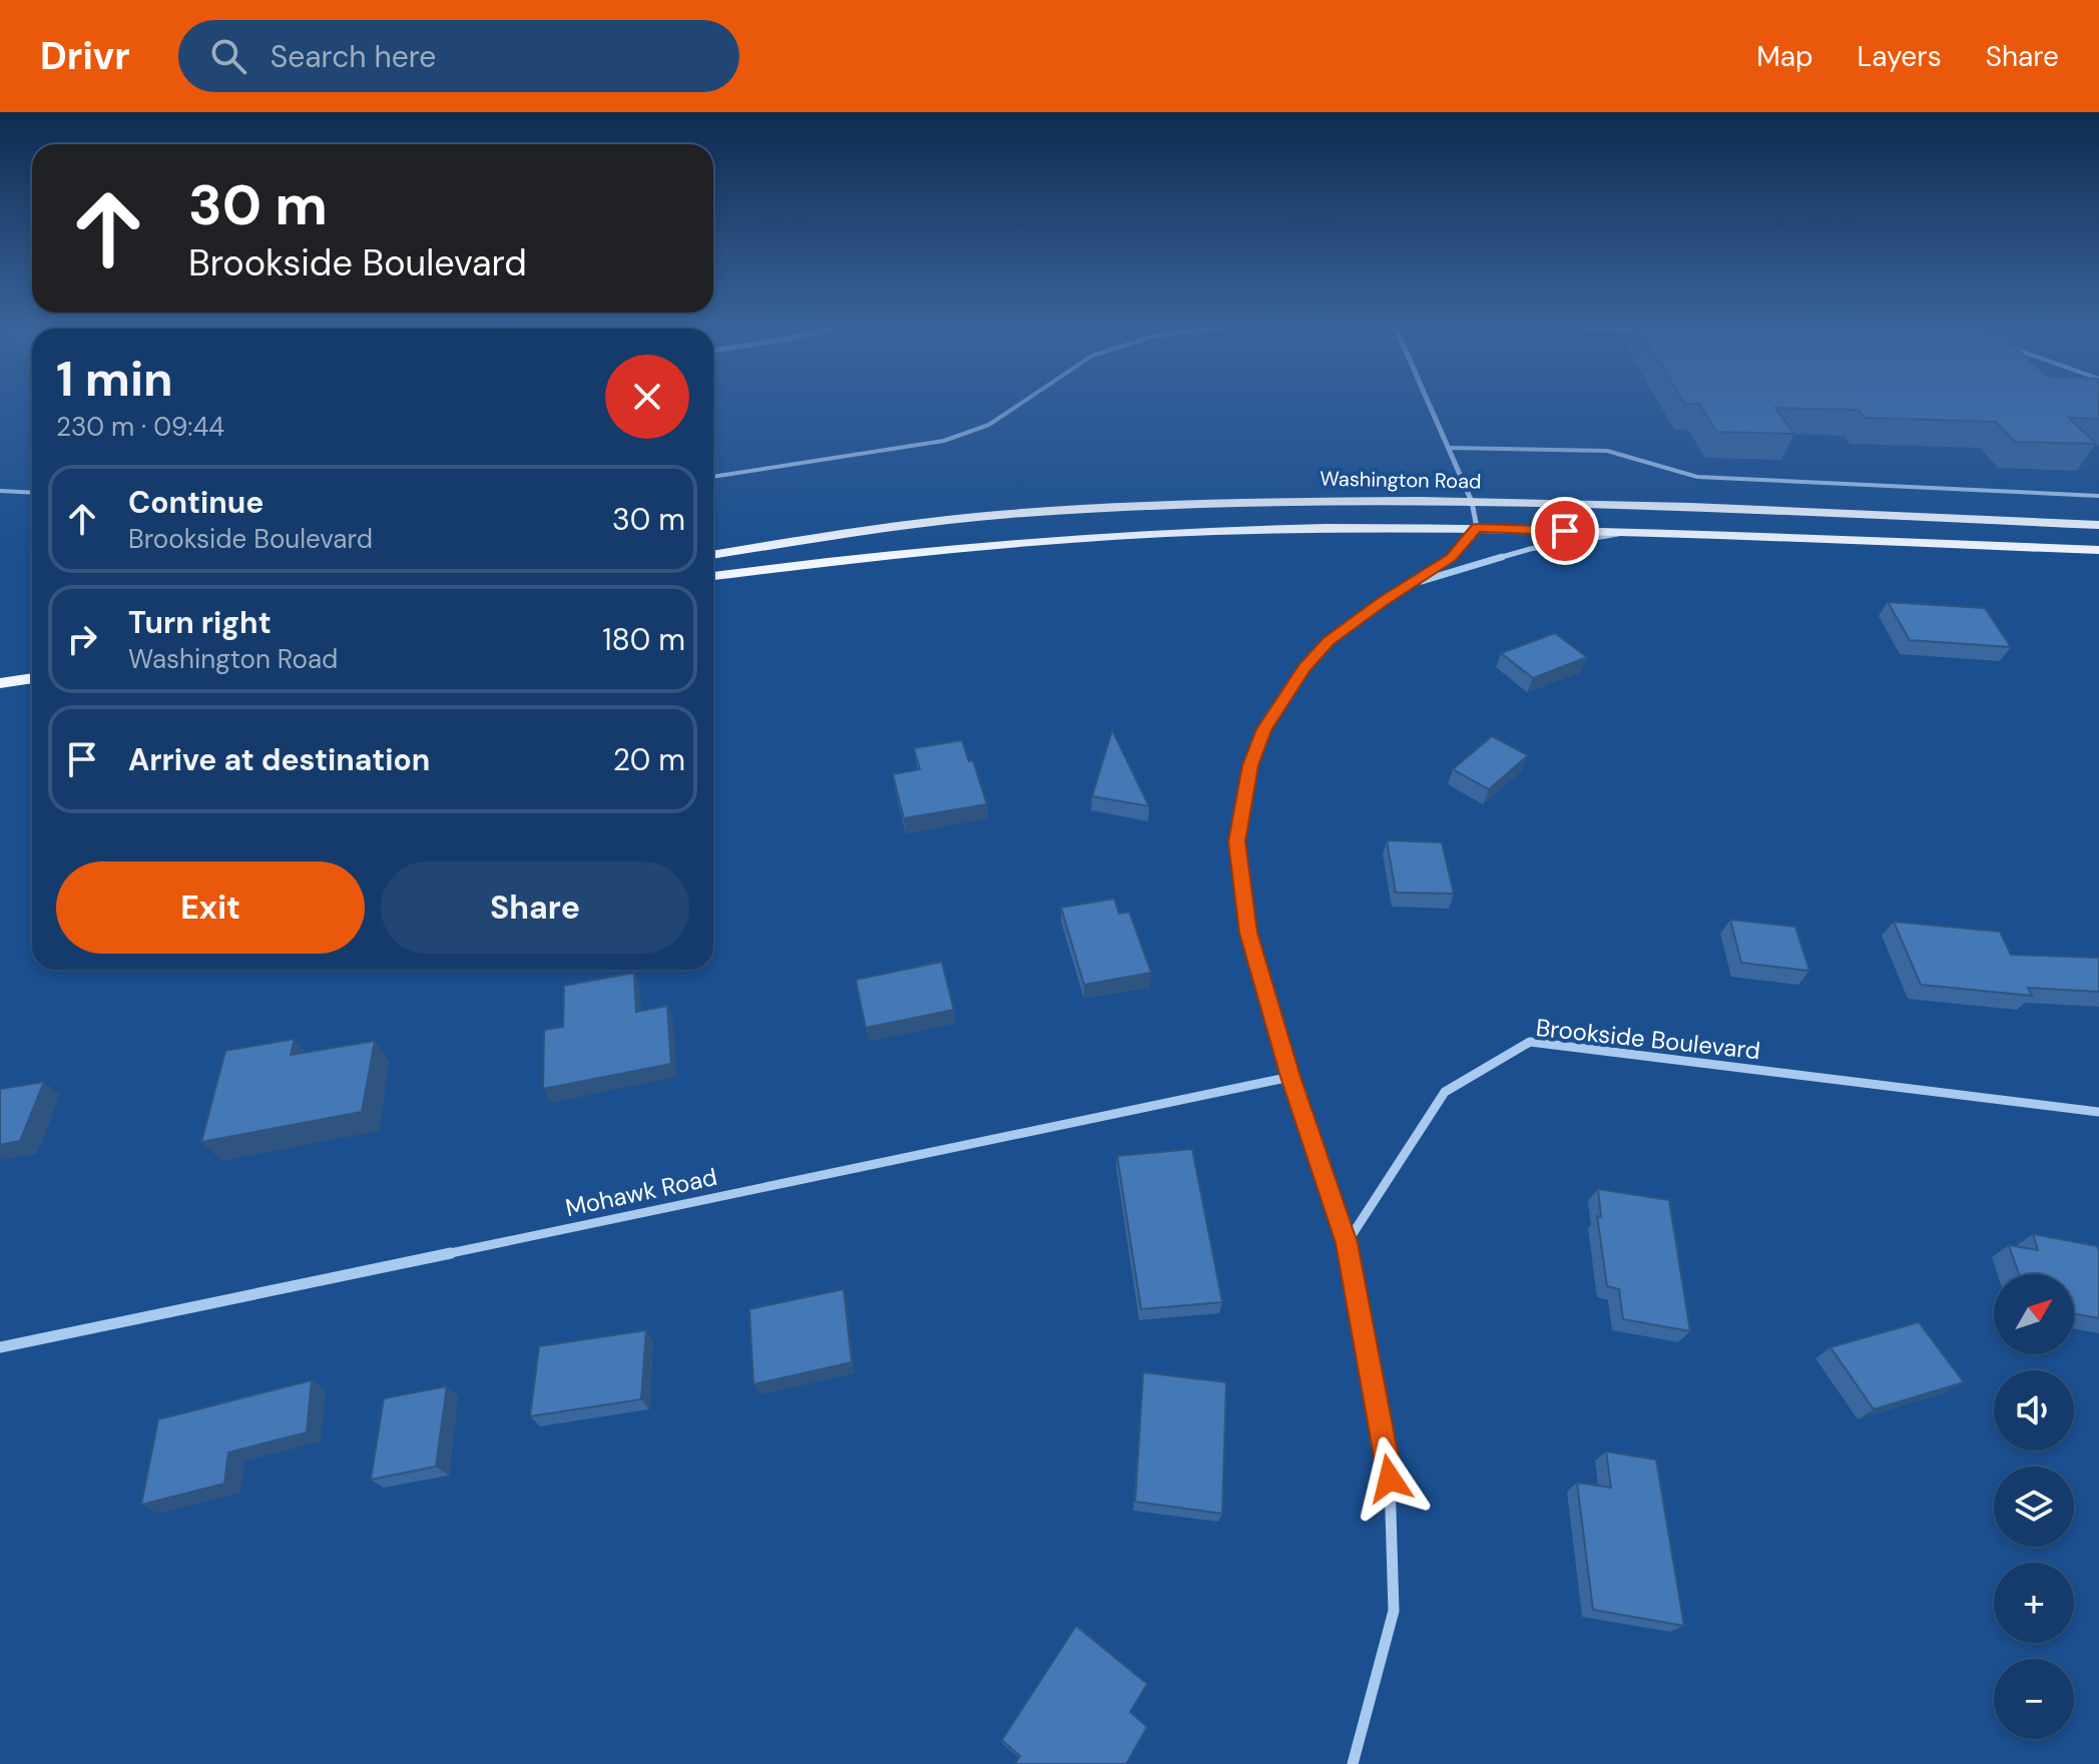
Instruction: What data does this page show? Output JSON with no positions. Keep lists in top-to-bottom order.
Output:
{
  "streets": {
    "main road": ["Washington Road"],
    "street": ["Brookside Boulevard", "Mohawk Road"]
  },
  "north": "top right",
  "page": {
    "header": "Drivr",
    "search": "Search here",
    "nav": ["Map", "Layers", "Share"],
    "turn": ["30 m", "Brookside Boulevard"],
    "heading": ["1 min", "230 m · 09:44"],
    "list": [
      {
        "name": "Continue",
        "note": "Brookside Boulevard",
        "value": "30 m"
      },
      {
        "name": "Turn right",
        "note": "Washington Road",
        "value": "180 m"
      },
      {
        "name": "Arrive at destination",
        "value": "20 m"
      }
    ],
    "buttons": ["Exit", "Share"],
    "map_buttons": ["+", "−"]
  }
}
